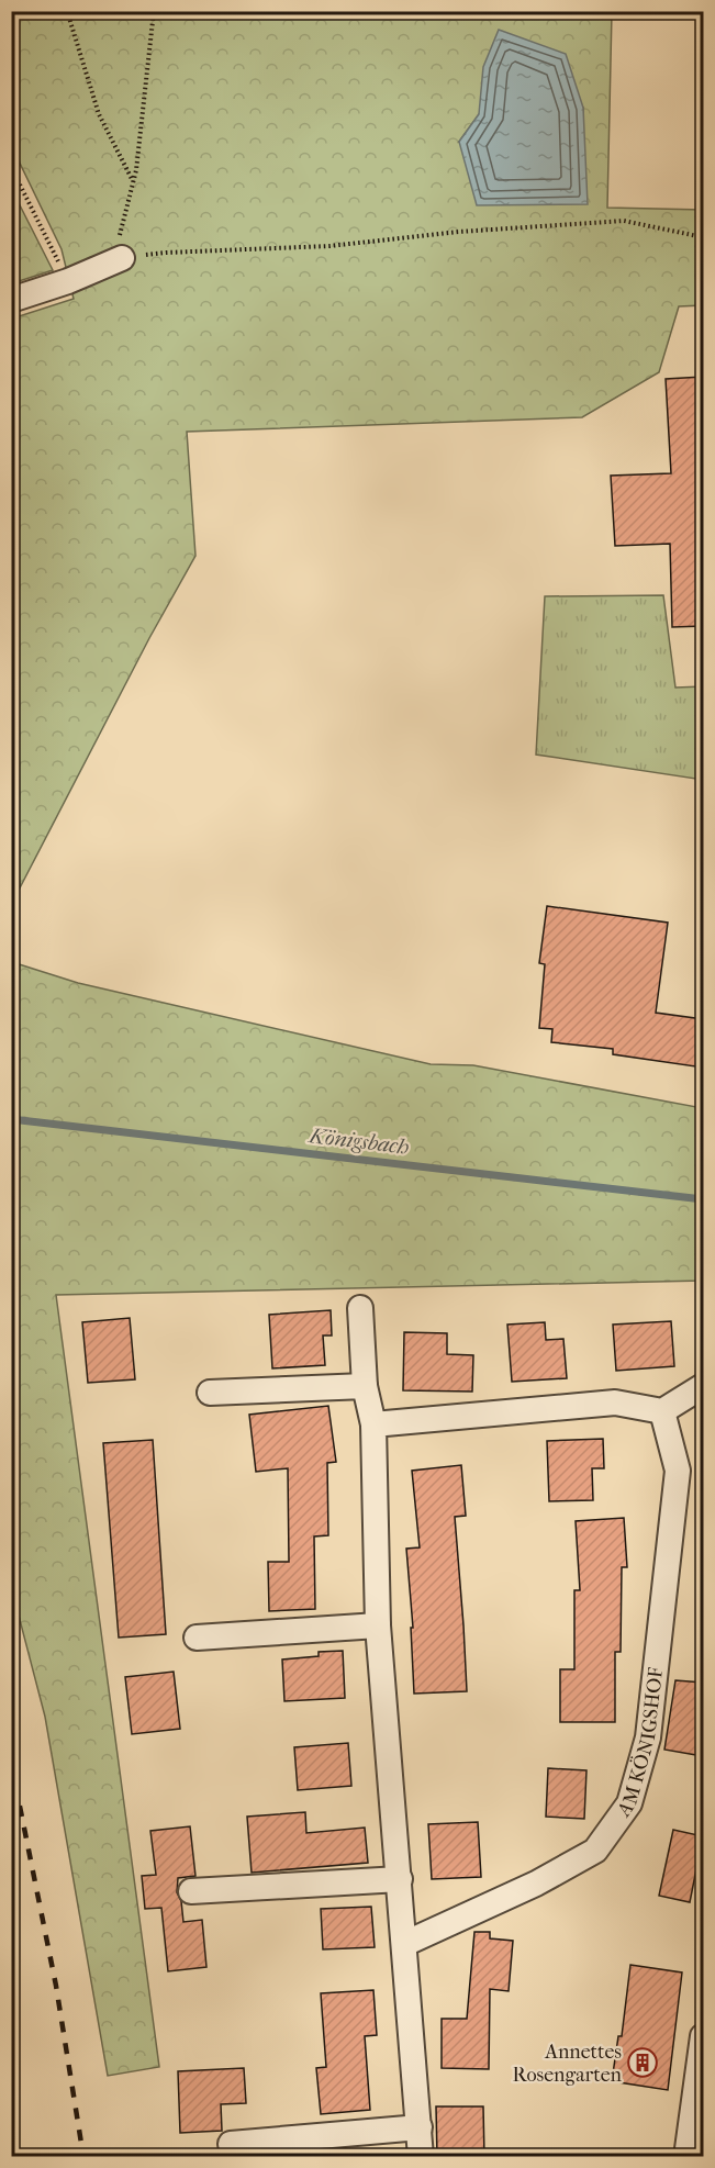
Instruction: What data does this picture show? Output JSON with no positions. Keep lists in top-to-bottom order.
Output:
{
  "streets": {
    "street": ["AM KÖNIGSHOF"]
  },
  "water": ["Königsbach"],
  "places": {
    "building": ["Annettes Rosengarten"]
  }
}
